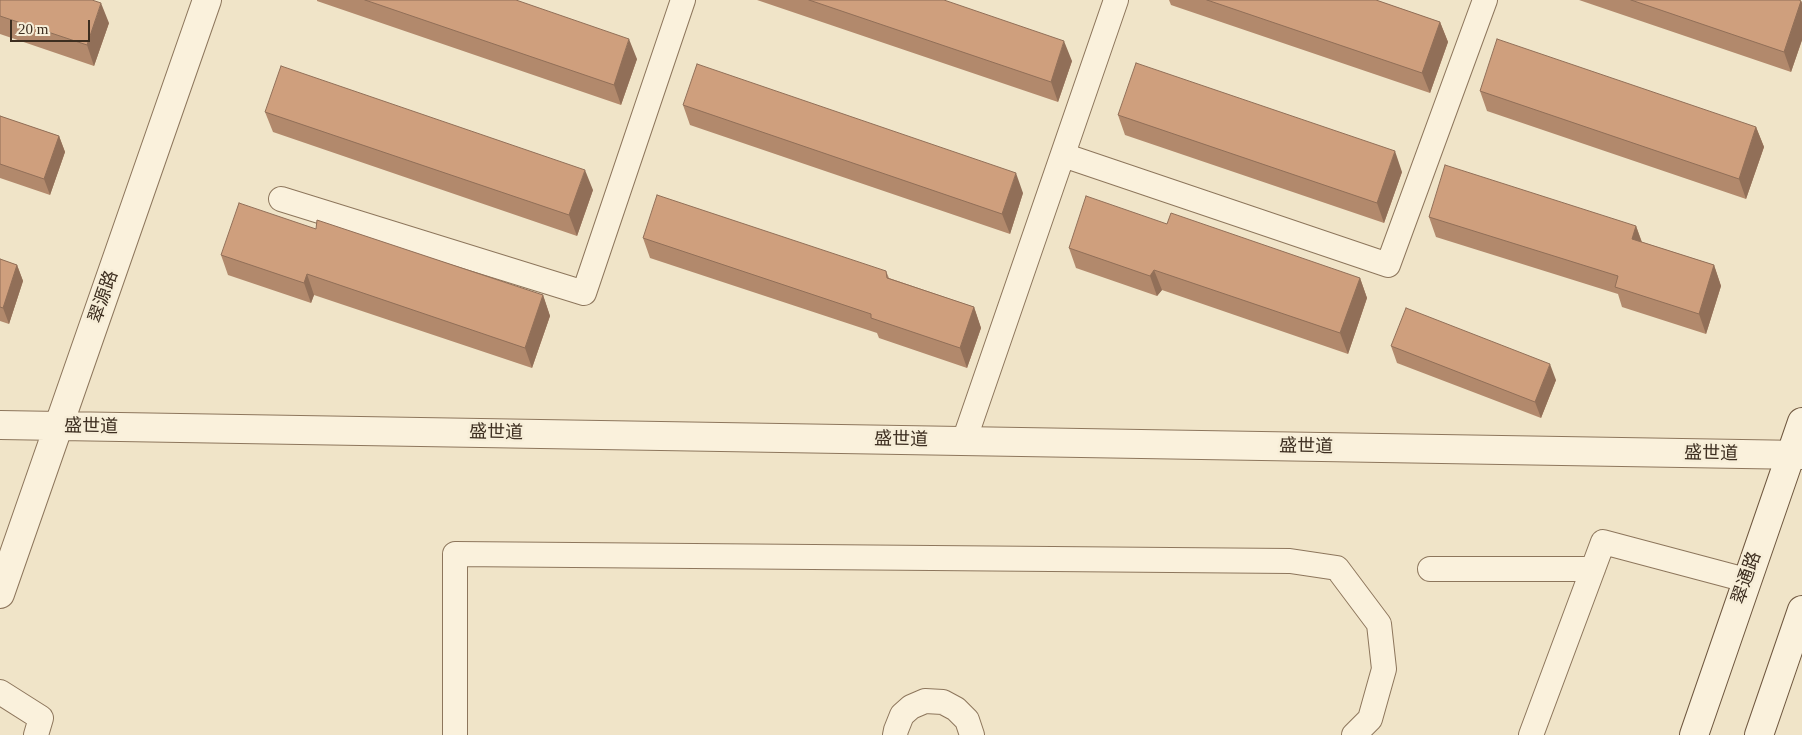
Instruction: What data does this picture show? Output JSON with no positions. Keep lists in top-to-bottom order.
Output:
{
  "streets": {
    "street": ["翠源路", "盛世道", "翠通路"]
  },
  "crossings": [
    ["翠源路", "盛世道"],
    ["盛世道", "翠通路"]
  ],
  "scale_bar": "20 m"
}
